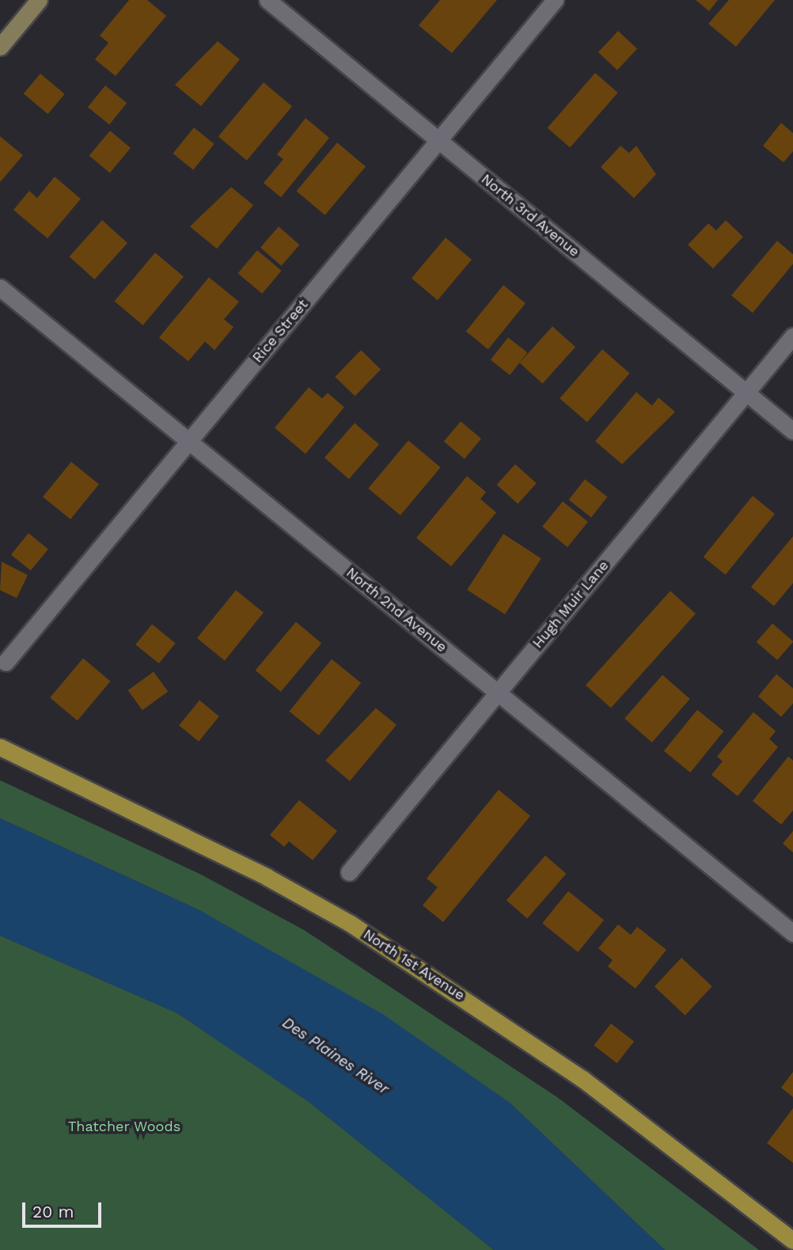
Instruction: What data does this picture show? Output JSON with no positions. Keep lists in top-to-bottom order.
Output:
{
  "streets": {
    "main road": ["North 1st Avenue"],
    "street": [
      "North 3rd Avenue",
      "Rice Street",
      "Hugh Muir Lane",
      "North 2nd Avenue"
    ]
  },
  "crossings": [
    ["North 3rd Avenue", "Rice Street"],
    ["North 3rd Avenue", "Hugh Muir Lane"],
    ["Rice Street", "North 2nd Avenue"],
    ["Hugh Muir Lane", "North 2nd Avenue"]
  ],
  "water": ["Des Plaines River"],
  "parks": ["Thatcher Woods"],
  "scale_bar": "20 m"
}
